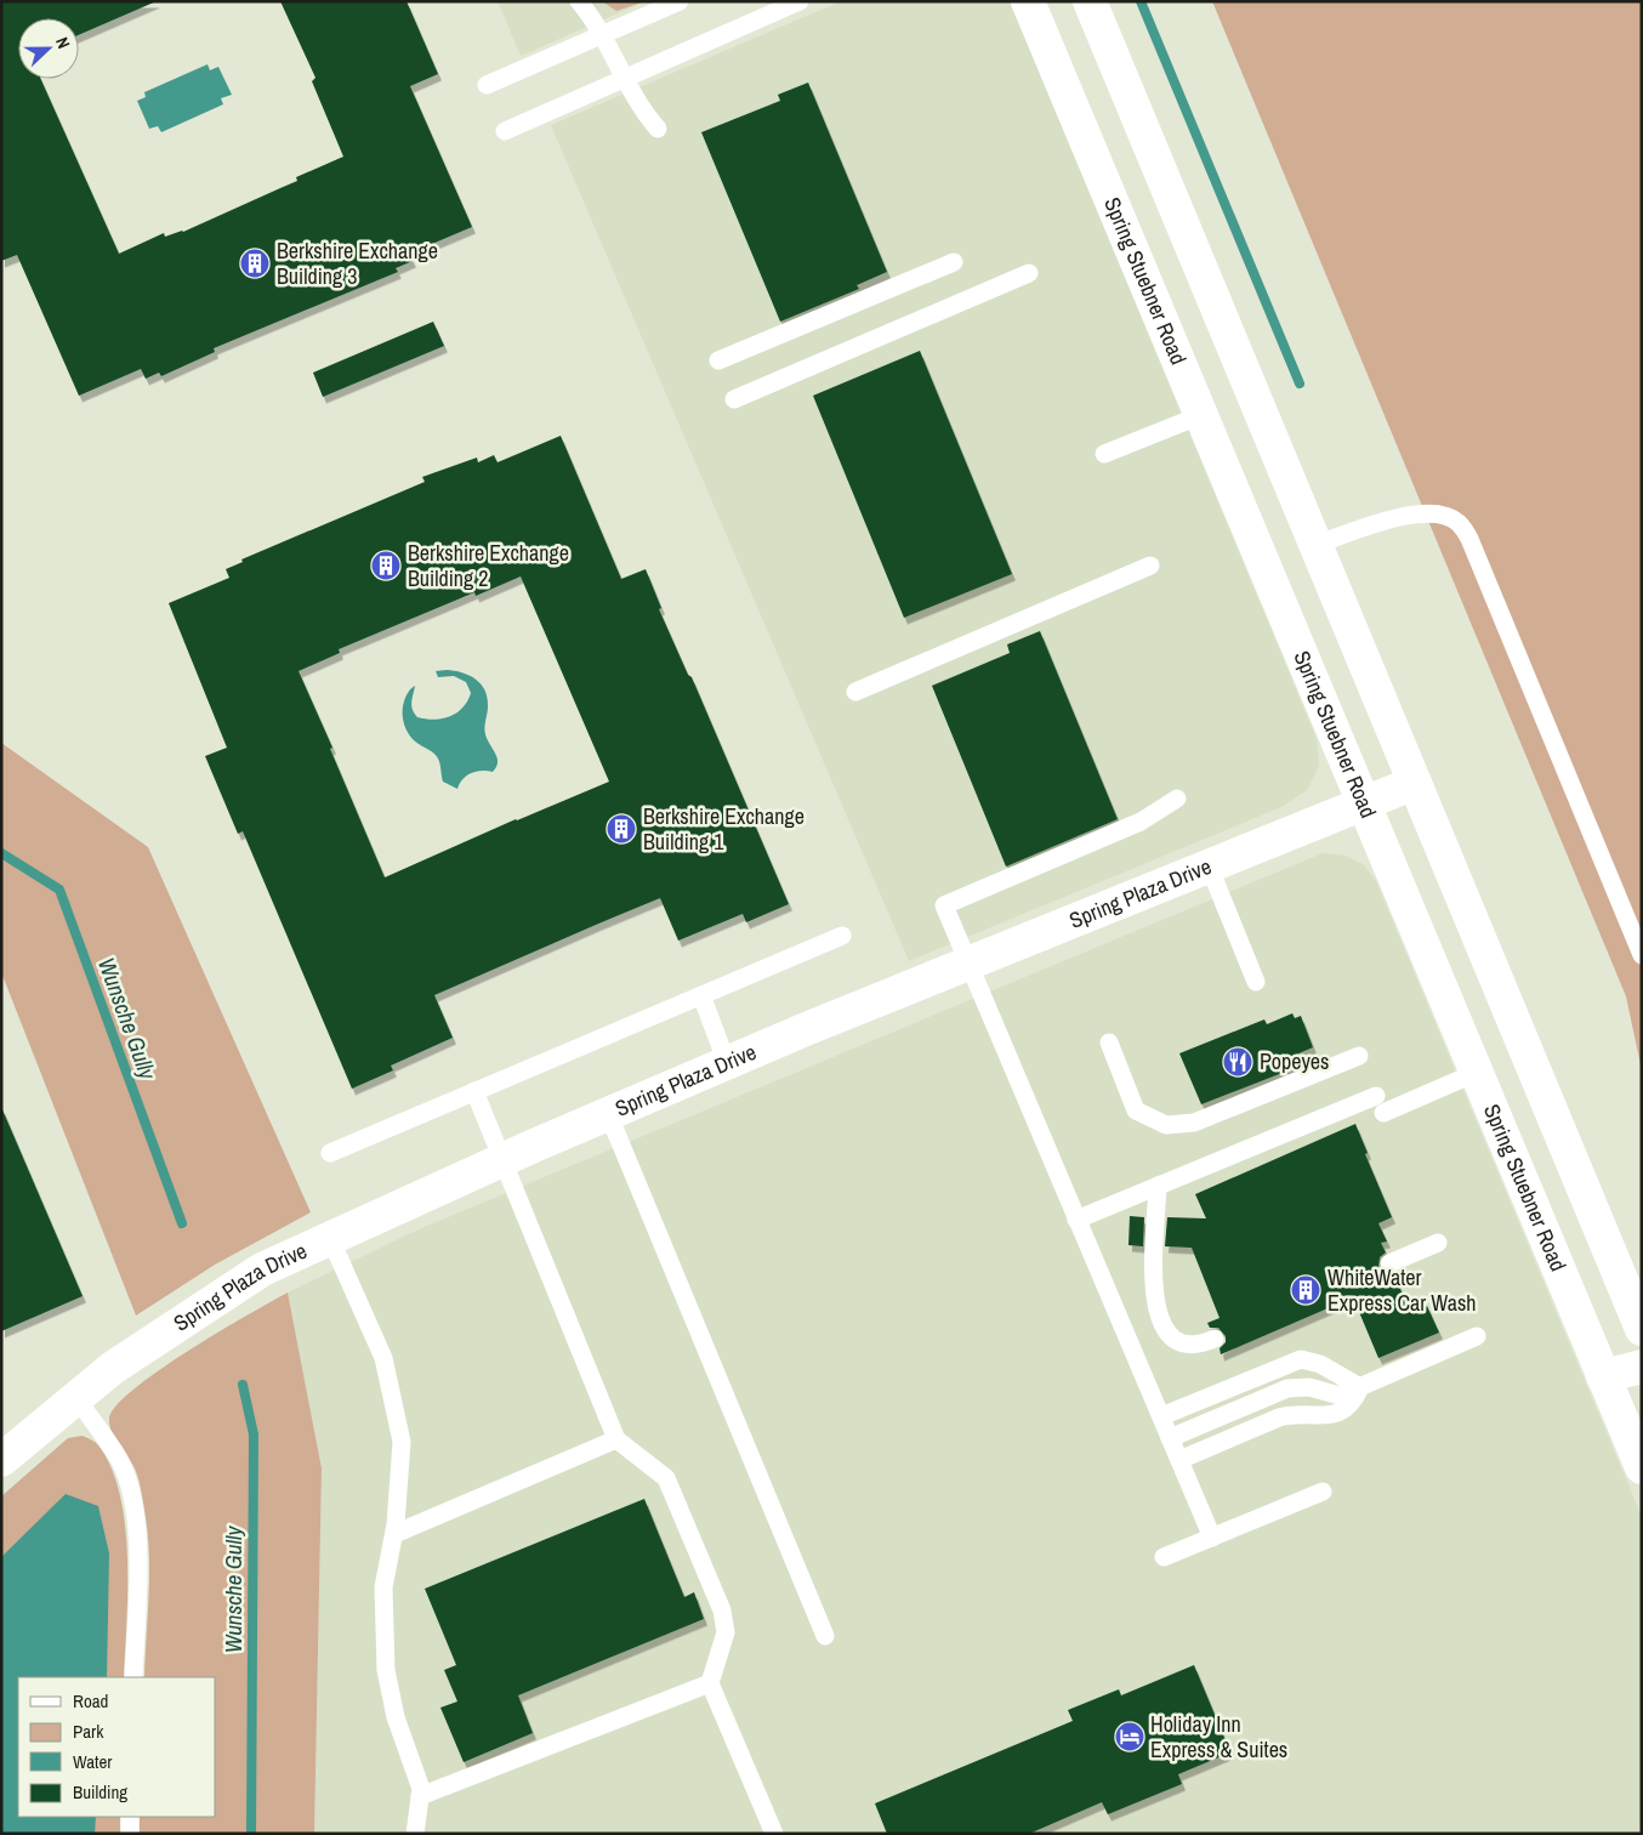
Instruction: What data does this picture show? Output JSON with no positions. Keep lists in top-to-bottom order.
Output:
{
  "streets": {
    "main road": ["Spring Stuebner Road", "Spring Plaza Drive"]
  },
  "crossings": [
    ["Spring Stuebner Road", "Spring Plaza Drive"]
  ],
  "water": ["Wunsche Gully"],
  "places": {
    "building": [
      "Berkshire Exchange Building 3",
      "Berkshire Exchange Building 2",
      "Berkshire Exchange Building 1",
      "WhiteWater Express Car Wash"
    ],
    "restaurant": ["Popeyes"],
    "hotel": ["Holiday Inn Express & Suites"]
  },
  "legend": [
    "Road",
    "Park",
    "Water",
    "Building"
  ],
  "north": "right"
}
